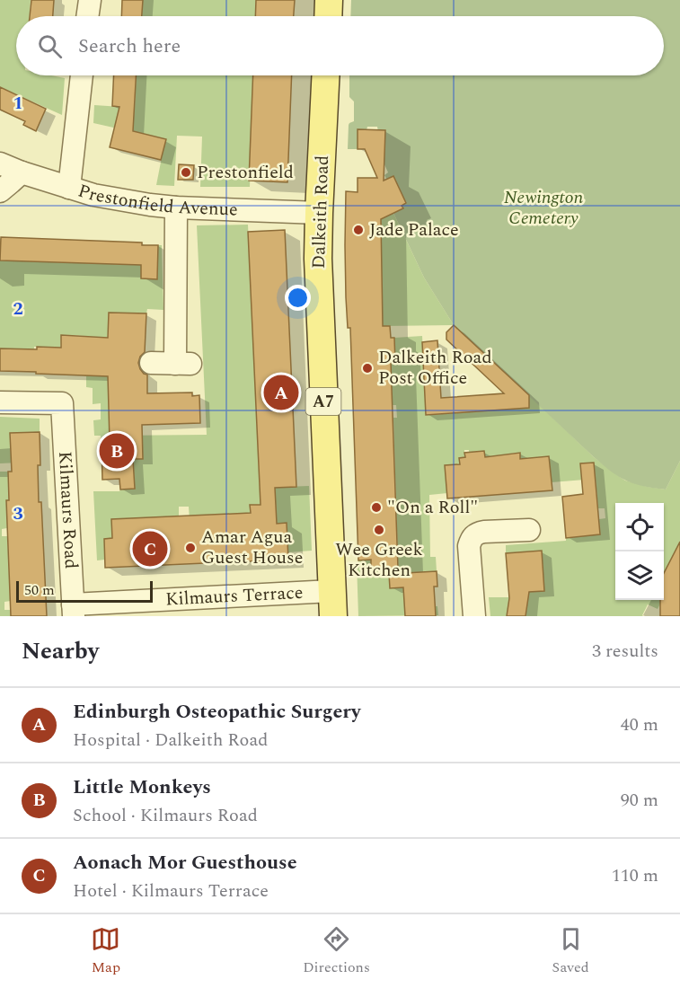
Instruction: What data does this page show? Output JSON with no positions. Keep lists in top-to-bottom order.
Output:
{
  "streets": {
    "main road": ["Dalkeith Road", "A7"],
    "street": ["Prestonfield Avenue", "Kilmaurs Road", "Kilmaurs Terrace"]
  },
  "crossings": [
    ["Prestonfield Avenue", "Dalkeith Road"],
    ["Dalkeith Road", "Kilmaurs Terrace"],
    ["Kilmaurs Road", "Kilmaurs Terrace"]
  ],
  "parks": ["Newington Cemetery"],
  "places": [
    "Prestonfield",
    "Jade Palace",
    "Dalkeith Road Post Office",
    "\"On a Roll\"",
    "Wee Greek Kitchen",
    "Amar Agua Guest House"
  ],
  "scale_bar": "50 m",
  "page": {
    "search": "Search here",
    "pins": ["A", "B", "C"],
    "scale": "50 m",
    "heading": ["Nearby", "3 results"],
    "list": [
      {
        "mark": "A",
        "name": "Edinburgh Osteopathic Surgery",
        "note": "Hospital · Dalkeith Road",
        "value": "40 m"
      },
      {
        "mark": "B",
        "name": "Little Monkeys",
        "note": "School · Kilmaurs Road",
        "value": "90 m"
      },
      {
        "mark": "C",
        "name": "Aonach Mor Guesthouse",
        "note": "Hotel · Kilmaurs Terrace",
        "value": "110 m"
      }
    ],
    "nav": ["Map", "Directions", "Saved"]
  },
  "grid": {
    "rows": ["1", "2", "3"]
  }
}
